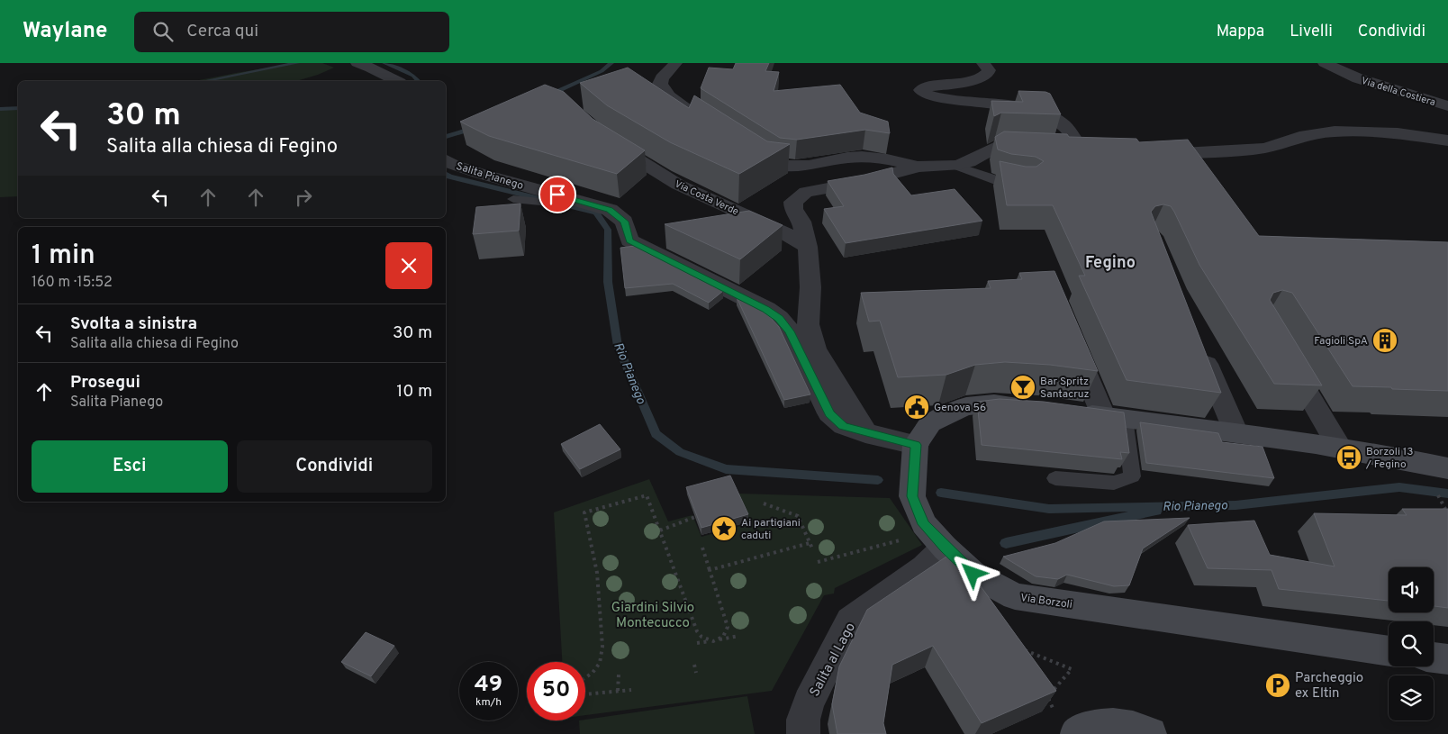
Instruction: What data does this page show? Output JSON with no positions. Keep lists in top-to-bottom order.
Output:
{
  "streets": {
    "main road": ["Via Borzoli"],
    "street": [
      "Via della Costiera",
      "Salita Pianego",
      "Via Costa Verde",
      "Salita al Lago"
    ]
  },
  "crossings": [
    ["Salita Pianego", "Via Borzoli"],
    ["Via Borzoli", "Salita al Lago"]
  ],
  "districts": ["Fegino"],
  "water": ["Rio Pianego"],
  "parks": ["Giardini Silvio Montecucco"],
  "places": {
    "building": ["Fagioli SpA"],
    "bar": ["Bar Spritz Santacruz"],
    "public building": ["Genova 56"],
    "bus stop": ["Borzoli 13 / Fegino"],
    "place": ["Ai partigiani caduti"],
    "parking": ["Parcheggio ex Eltin"]
  },
  "page": {
    "header": "Waylane",
    "search": "Cerca qui",
    "nav": ["Mappa", "Livelli", "Condividi"],
    "turn": ["30 m", "Salita alla chiesa di Fegino"],
    "heading": ["1 min", "160 m · 15:52"],
    "list": [
      {
        "name": "Svolta a sinistra",
        "note": "Salita alla chiesa di Fegino",
        "value": "30 m"
      },
      {
        "name": "Prosegui",
        "note": "Salita Pianego",
        "value": "10 m"
      }
    ],
    "buttons": ["Esci", "Condividi"],
    "speed": "49 km/h",
    "limit": "50"
  }
}
